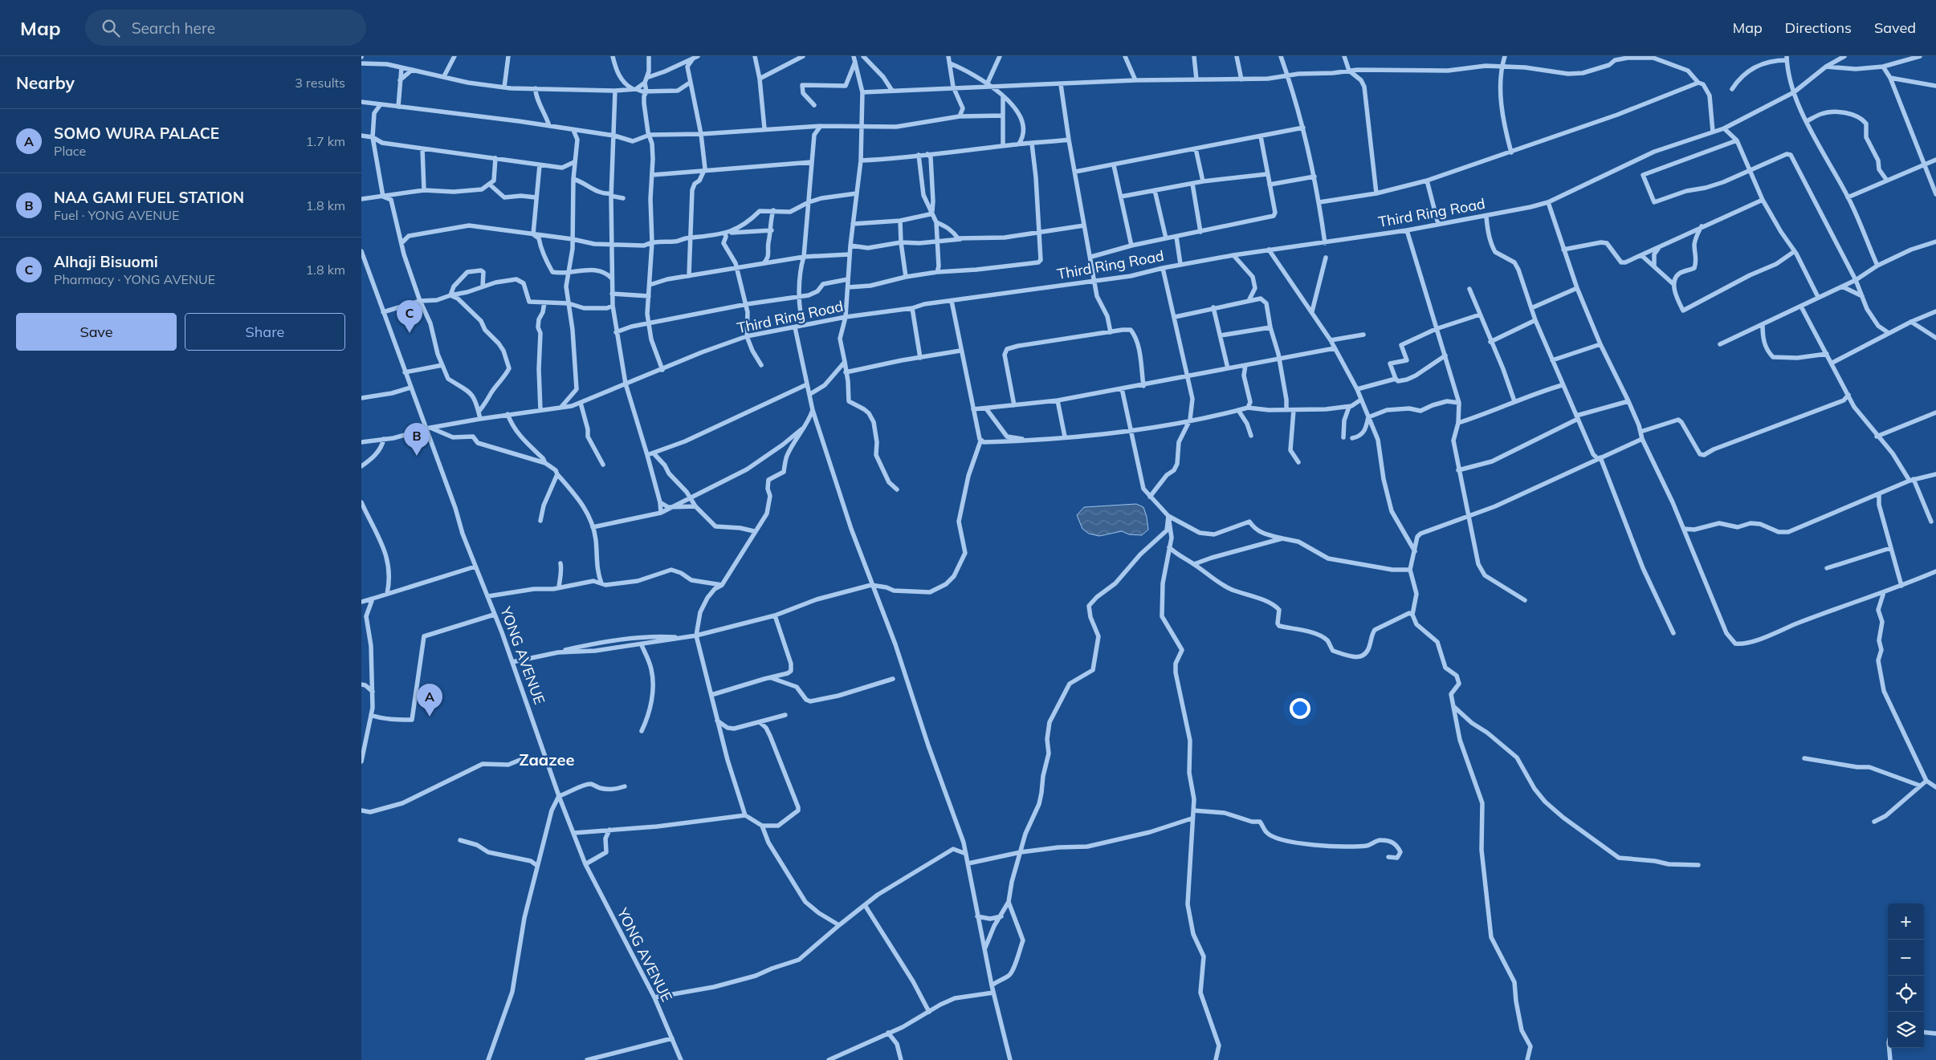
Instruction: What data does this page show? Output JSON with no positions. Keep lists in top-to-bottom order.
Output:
{
  "streets": {
    "street": ["Third Ring Road", "YONG AVENUE"]
  },
  "crossings": [
    ["Third Ring Road", "YONG AVENUE"]
  ],
  "districts": ["Zaazee"],
  "page": {
    "header": "Map",
    "search": "Search here",
    "nav": ["Map", "Directions", "Saved"],
    "heading": ["Nearby", "3 results"],
    "list": [
      {
        "mark": "A",
        "name": "SOMO WURA PALACE",
        "note": "Place",
        "value": "1.7 km"
      },
      {
        "mark": "B",
        "name": "NAA GAMI FUEL STATION",
        "note": "Fuel · YONG AVENUE",
        "value": "1.8 km"
      },
      {
        "mark": "C",
        "name": "Alhaji Bisuomi",
        "note": "Pharmacy · YONG AVENUE",
        "value": "1.8 km"
      }
    ],
    "pins": ["C", "B", "A"],
    "buttons": ["Save", "Share"],
    "map_buttons": ["+", "−"]
  }
}
